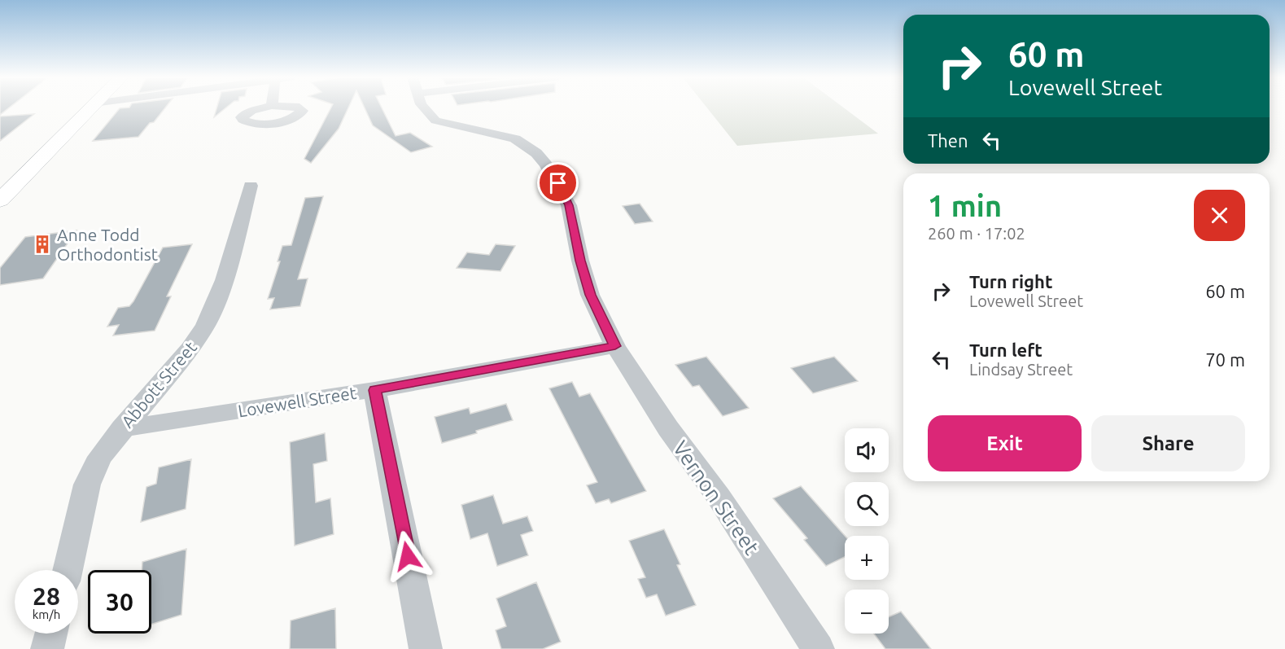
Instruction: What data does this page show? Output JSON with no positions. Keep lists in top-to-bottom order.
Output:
{
  "streets": {
    "street": ["Abbott Street", "Lovewell Street", "Vernon Street"]
  },
  "crossings": [
    ["Abbott Street", "Lovewell Street"],
    ["Lovewell Street", "Vernon Street"]
  ],
  "places": {
    "building": ["Anne Todd Orthodontist"]
  },
  "page": {
    "turn": ["60 m", "Lovewell Street"],
    "then": "Then",
    "heading": ["1 min", "260 m · 17:02"],
    "list": [
      {
        "name": "Turn right",
        "note": "Lovewell Street",
        "value": "60 m"
      },
      {
        "name": "Turn left",
        "note": "Lindsay Street",
        "value": "70 m"
      }
    ],
    "buttons": ["Exit", "Share"],
    "map_buttons": ["+", "−"],
    "speed": "28 km/h",
    "limit": "30"
  }
}
